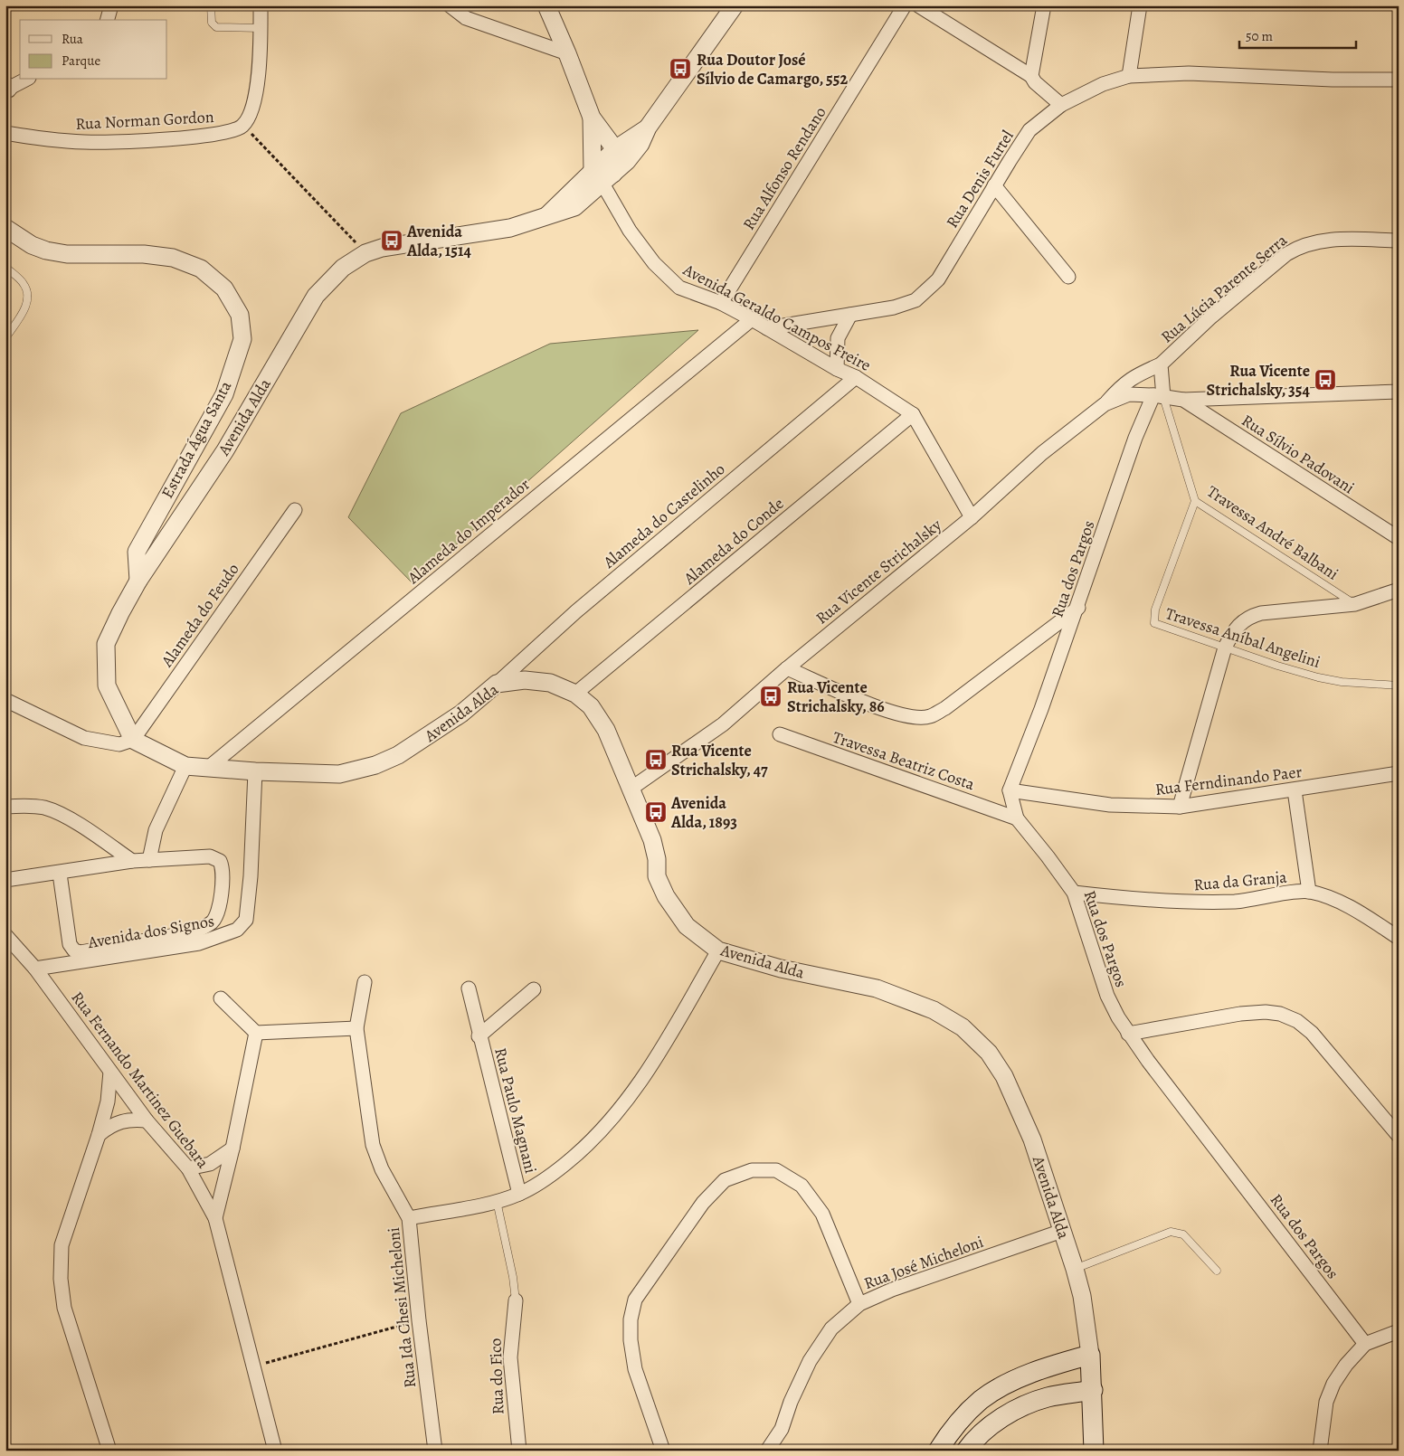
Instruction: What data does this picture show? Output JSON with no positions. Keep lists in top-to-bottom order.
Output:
{
  "streets": {
    "main road": ["Avenida Alda"],
    "street": [
      "Rua Norman Gordon",
      "Rua Alfonso Rendano",
      "Rua Denis Furtel",
      "Rua Lúcia Parente Serra",
      "Avenida Geraldo Campos Freire",
      "Estrada Água Santa",
      "Rua Sílvio Padovani",
      "Alameda do Castelinho",
      "Alameda do Imperador",
      "Alameda do Conde",
      "Rua dos Pargos",
      "Rua Vicente Strichalsky",
      "Alameda do Feudo",
      "Travessa Beatriz Costa",
      "Rua Ferndinando Paer",
      "Rua da Granja",
      "Avenida dos Signos",
      "Rua Fernando Martinez Guebara",
      "Rua Paulo Magnani",
      "Rua José Micheloni",
      "Rua Ida Chesi Micheloni",
      "Rua do Fico"
    ],
    "lane": ["Travessa André Balbani", "Travessa Aníbal Angelini"]
  },
  "crossings": [
    ["Rua Alfonso Rendano", "Avenida Geraldo Campos Freire"],
    ["Rua Denis Furtel", "Avenida Geraldo Campos Freire"],
    ["Rua Lúcia Parente Serra", "Rua Sílvio Padovani"],
    ["Rua Lúcia Parente Serra", "Travessa André Balbani"],
    ["Rua Lúcia Parente Serra", "Rua dos Pargos"],
    ["Rua Lúcia Parente Serra", "Rua Vicente Strichalsky"],
    ["Avenida Geraldo Campos Freire", "Avenida Alda"],
    ["Avenida Geraldo Campos Freire", "Alameda do Castelinho"],
    ["Avenida Geraldo Campos Freire", "Alameda do Imperador"],
    ["Avenida Geraldo Campos Freire", "Alameda do Conde"],
    ["Avenida Geraldo Campos Freire", "Rua Vicente Strichalsky"],
    ["Avenida Alda", "Estrada Água Santa"],
    ["Avenida Alda", "Alameda do Castelinho"],
    ["Avenida Alda", "Alameda do Imperador"],
    ["Avenida Alda", "Alameda do Conde"],
    ["Avenida Alda", "Rua Vicente Strichalsky"],
    ["Avenida Alda", "Alameda do Feudo"],
    ["Avenida Alda", "Avenida dos Signos"],
    ["Avenida Alda", "Rua José Micheloni"],
    ["Rua Sílvio Padovani", "Travessa André Balbani"],
    ["Rua Sílvio Padovani", "Rua dos Pargos"],
    ["Rua Sílvio Padovani", "Rua Vicente Strichalsky"],
    ["Travessa André Balbani", "Rua dos Pargos"],
    ["Travessa André Balbani", "Rua Vicente Strichalsky"],
    ["Travessa André Balbani", "Travessa Aníbal Angelini"],
    ["Rua dos Pargos", "Rua Vicente Strichalsky"],
    ["Rua dos Pargos", "Travessa Beatriz Costa"],
    ["Rua dos Pargos", "Rua Ferndinando Paer"],
    ["Rua dos Pargos", "Rua da Granja"],
    ["Avenida dos Signos", "Rua Fernando Martinez Guebara"]
  ],
  "places": {
    "bus stop": [
      "Rua Doutor José Sílvio de Camargo, 552",
      "Avenida Alda, 1514",
      "Rua Vicente Strichalsky, 354",
      "Rua Vicente Strichalsky, 86",
      "Rua Vicente Strichalsky, 47",
      "Avenida Alda, 1893"
    ]
  },
  "legend": ["Rua", "Parque"],
  "scale_bar": "50 m"
}
